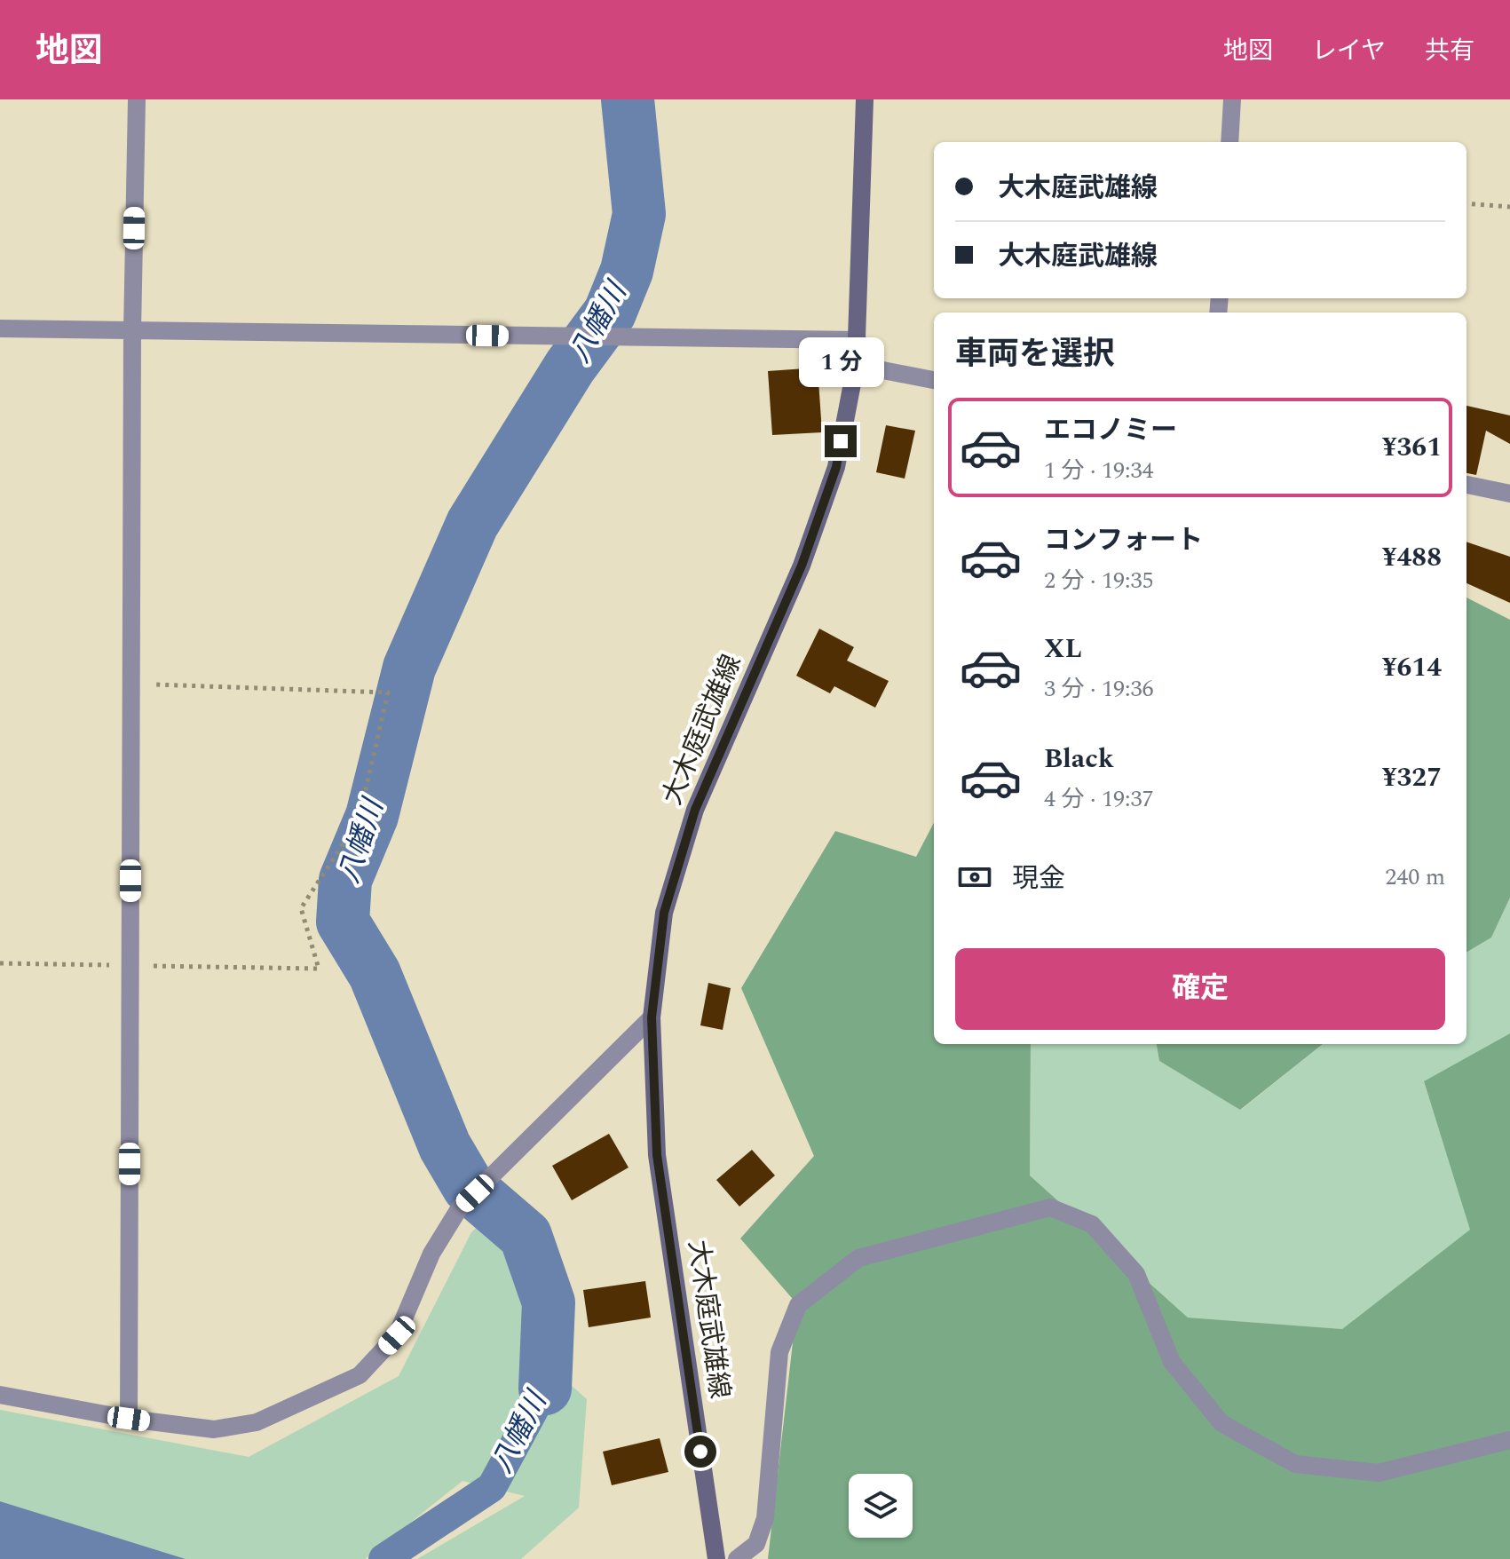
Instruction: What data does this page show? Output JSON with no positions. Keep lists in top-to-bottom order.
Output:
{
  "streets": {
    "main road": ["大木庭武雄線"]
  },
  "water": ["八幡川"],
  "page": {
    "header": "地図",
    "nav": ["地図", "レイヤ", "共有"],
    "banner": ["大木庭武雄線", "大木庭武雄線"],
    "heading": "車両を選択",
    "bubble": "1 分",
    "list": [
      {
        "name": "エコノミー",
        "note": "1 分 · 19:34",
        "value": "¥361"
      },
      {
        "name": "コンフォート",
        "note": "2 分 · 19:35",
        "value": "¥488"
      },
      {
        "name": "XL",
        "note": "3 分 · 19:36",
        "value": "¥614"
      },
      {
        "name": "Black",
        "note": "4 分 · 19:37",
        "value": "¥327"
      }
    ],
    "pay": ["現金", "240 m"],
    "buttons": "確定"
  }
}
